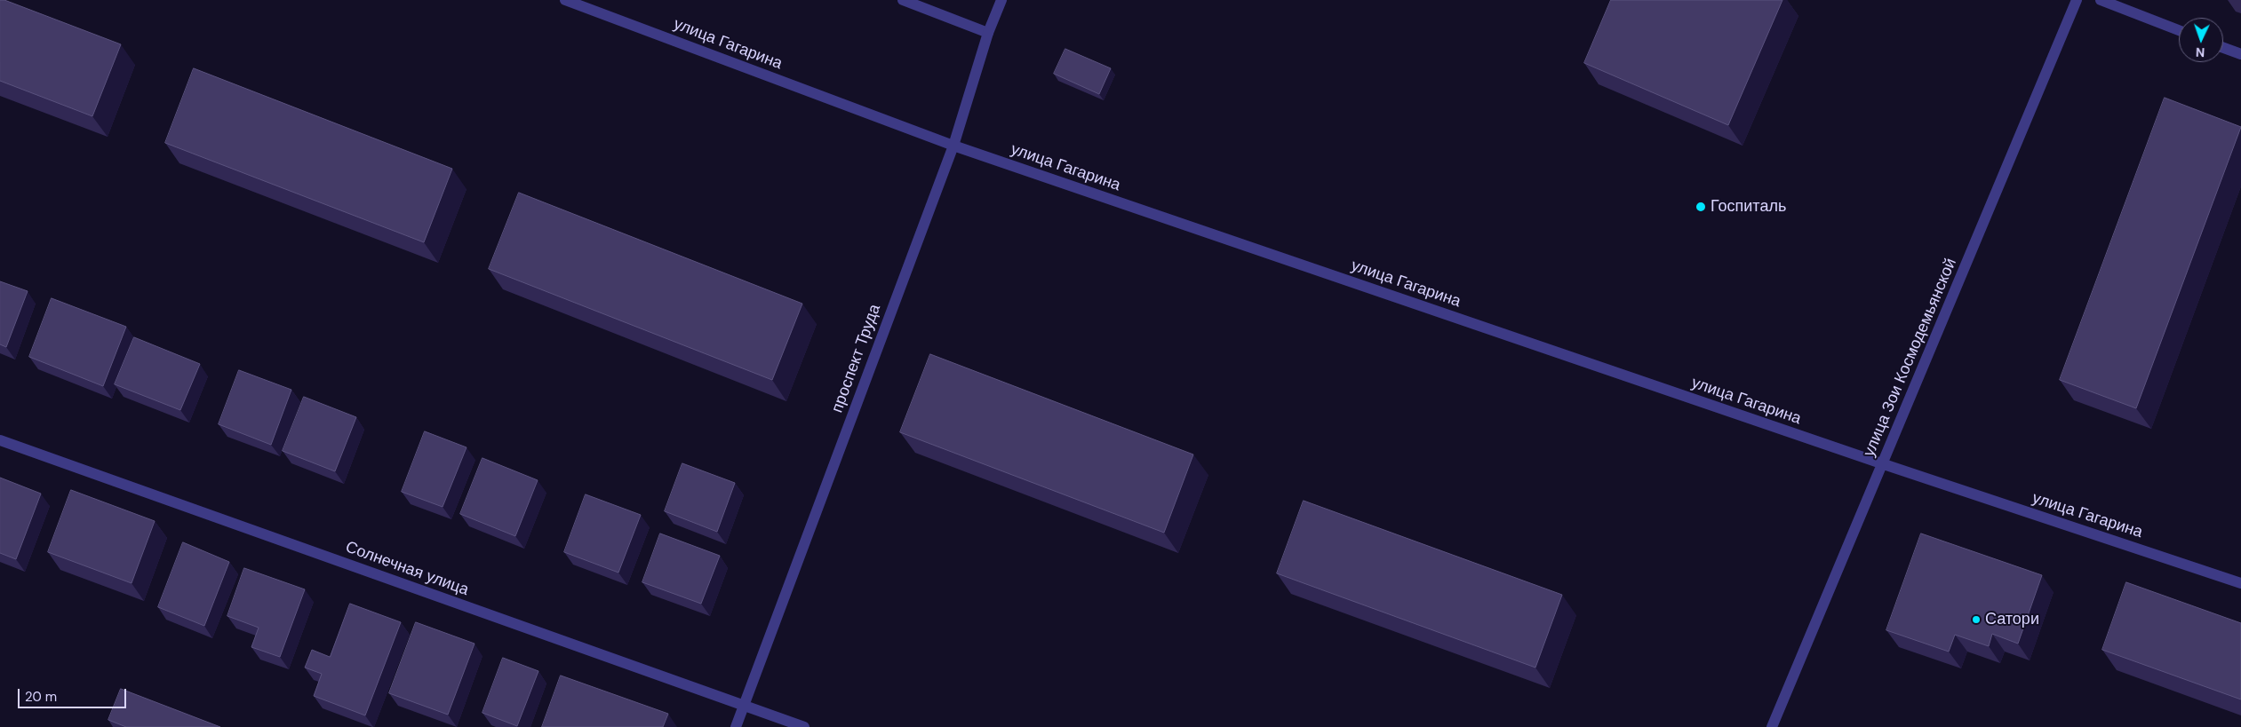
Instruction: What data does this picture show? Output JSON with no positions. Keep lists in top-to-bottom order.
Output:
{
  "streets": {
    "street": [
      "улица Гагарина",
      "улица Зои Космодемьянской",
      "проспект Труда",
      "Солнечная улица"
    ]
  },
  "crossings": [
    ["улица Гагарина", "улица Зои Космодемьянской"],
    ["улица Гагарина", "проспект Труда"],
    ["проспект Труда", "Солнечная улица"]
  ],
  "places": ["Госпиталь", "Сатори"],
  "scale_bar": "20 m",
  "north": "bottom"
}
